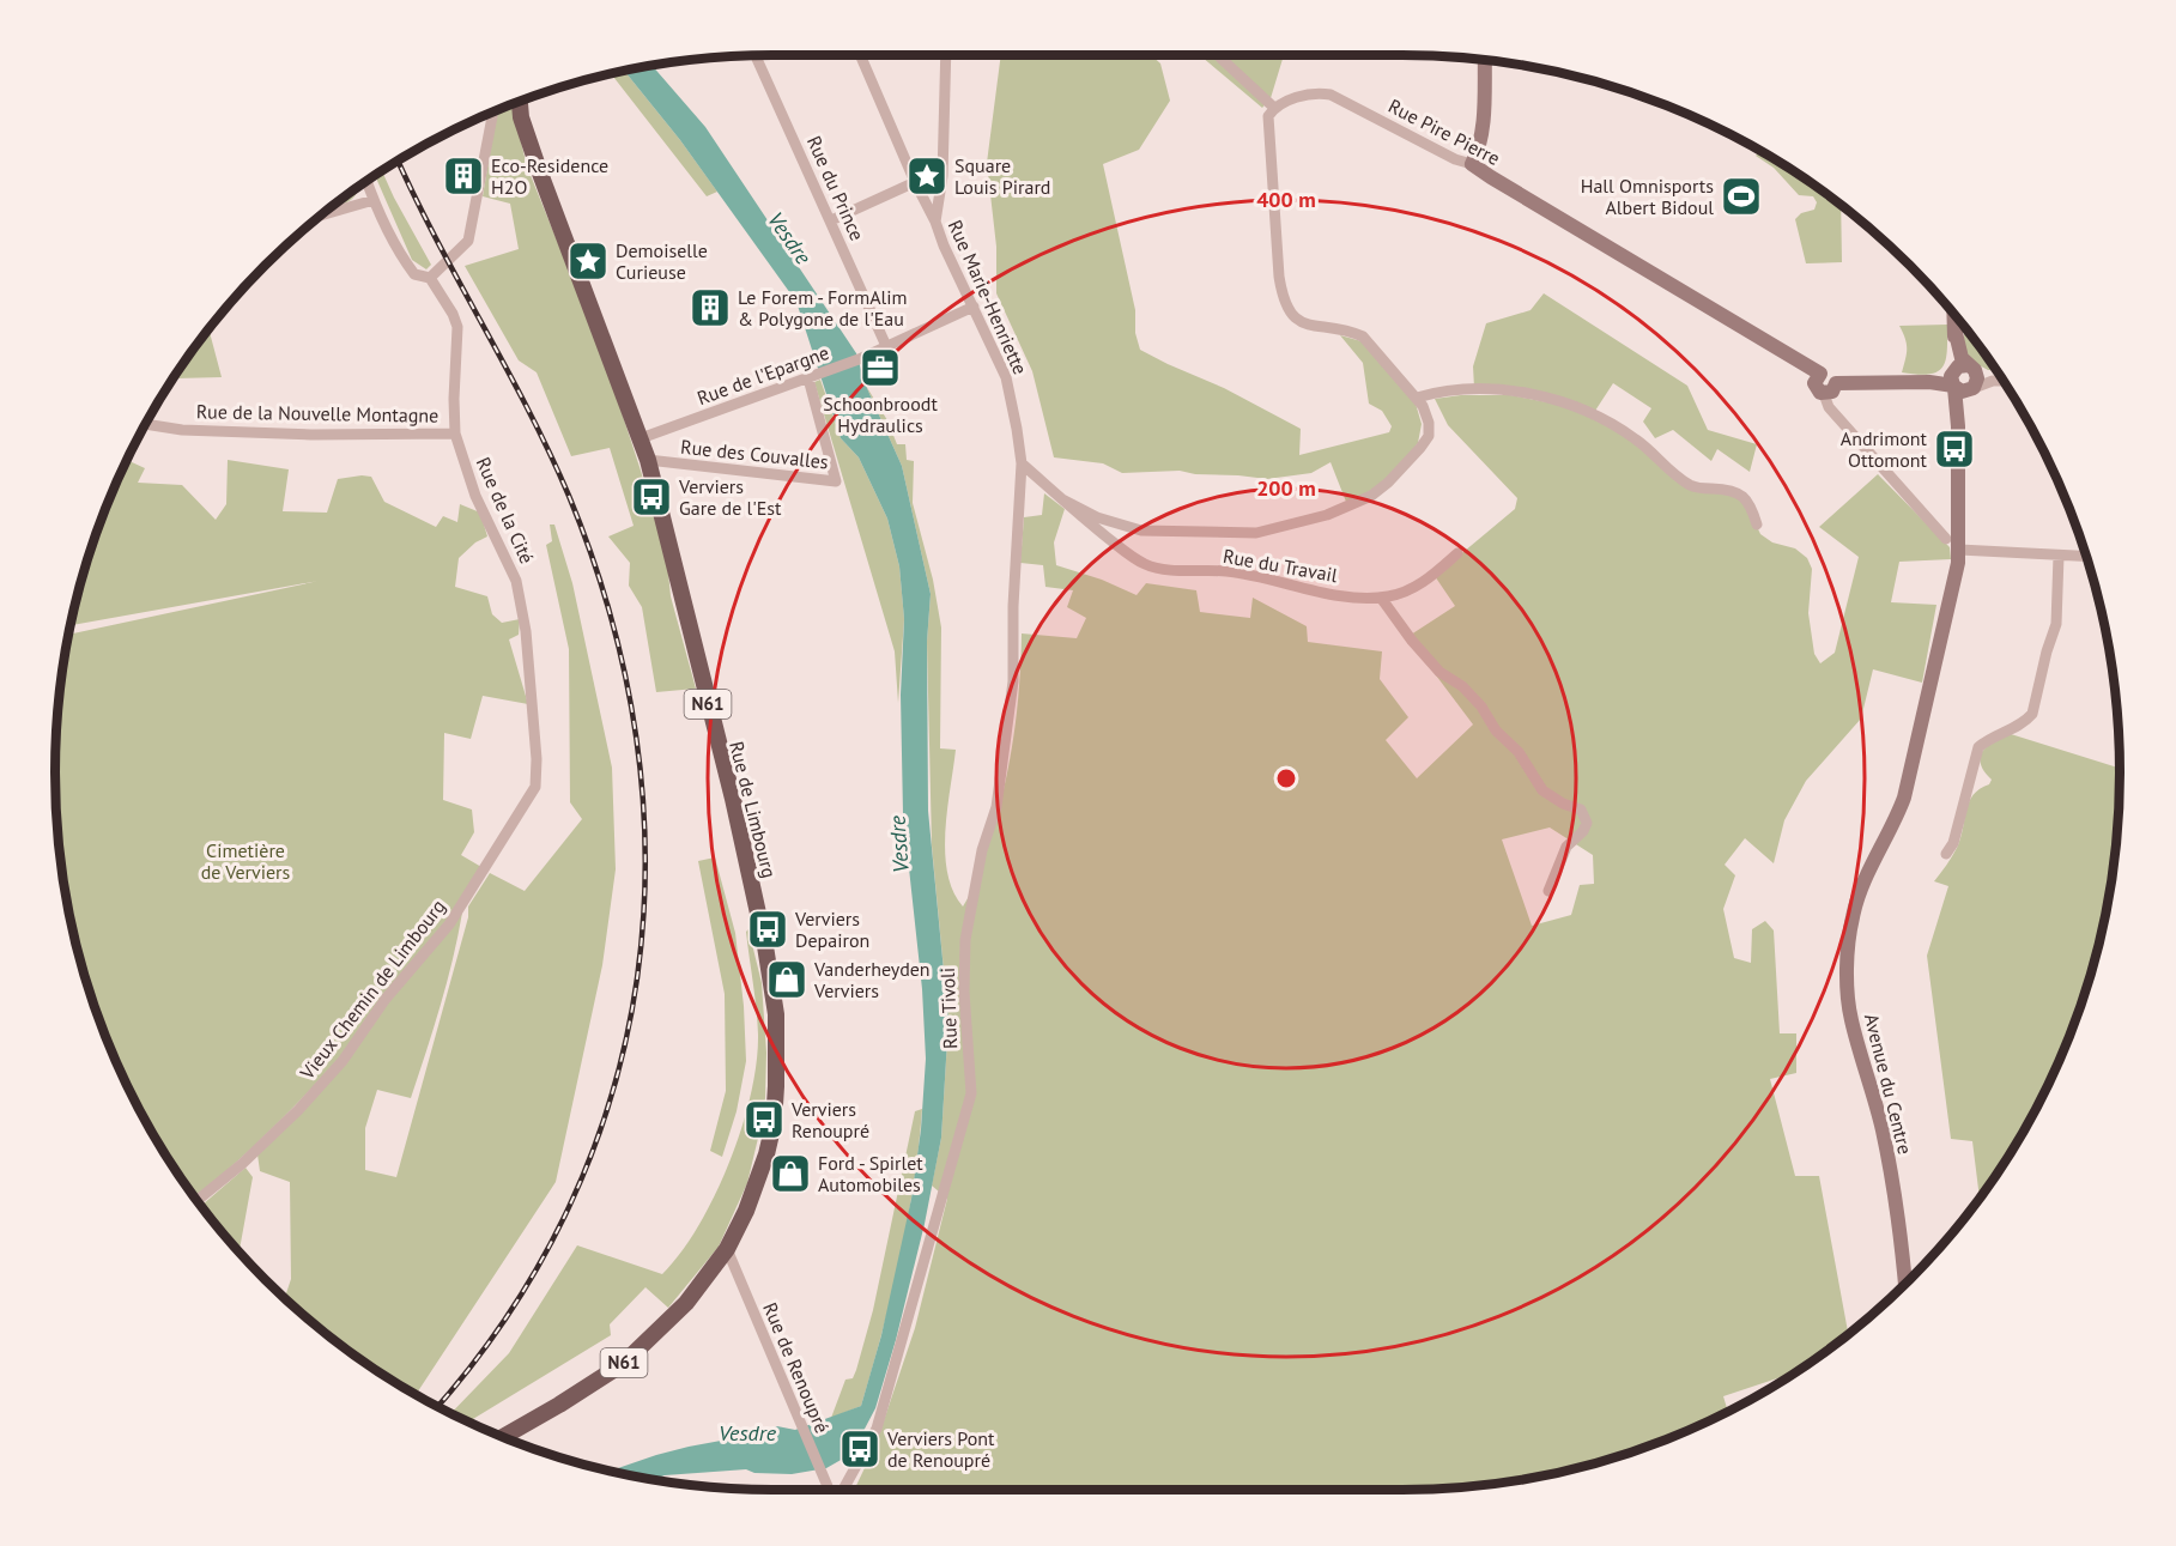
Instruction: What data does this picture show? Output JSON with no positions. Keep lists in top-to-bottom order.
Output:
{
  "streets": {
    "main road": ["N61", "Rue de Limbourg"],
    "street": [
      "Rue Pire Pierre",
      "Rue du Prince",
      "Rue Marie-Henriette",
      "Rue de l'Epargne",
      "Rue de la Nouvelle Montagne",
      "Rue des Couvalles",
      "Rue de la Cité",
      "Rue du Travail",
      "Vieux Chemin de Limbourg",
      "Rue Tivoli",
      "Avenue du Centre",
      "Rue de Renoupré"
    ]
  },
  "crossings": [
    ["Rue du Prince", "Rue de l'Epargne"],
    ["Rue Marie-Henriette", "Rue de l'Epargne"],
    ["Rue Marie-Henriette", "Rue Tivoli"],
    ["Rue de l'Epargne", "Rue des Couvalles"],
    ["Rue de l'Epargne", "Rue de Limbourg"],
    ["Rue de la Nouvelle Montagne", "Rue de la Cité"],
    ["Rue des Couvalles", "Rue de Limbourg"],
    ["Rue de la Cité", "Vieux Chemin de Limbourg"],
    ["Rue de Limbourg", "Rue de Renoupré"]
  ],
  "water": ["Vesdre"],
  "parks": ["Cimetière de Verviers"],
  "places": {
    "building": ["Eco-Residence H2O", "Le Forem - FormAlim & Polygone de l'Eau"],
    "place": ["Square Louis Pirard", "Demoiselle Curieuse"],
    "sports": ["Hall Omnisports Albert Bidoul"],
    "office": ["Schoonbroodt Hydraulics"],
    "bus stop": [
      "Andrimont Ottomont",
      "Verviers Gare de l'Est",
      "Verviers Depairon",
      "Verviers Renoupré",
      "Verviers Pont de Renoupré"
    ],
    "shop": ["Vanderheyden Verviers", "Ford - Spirlet Automobiles"]
  },
  "rings": ["400 m", "200 m"]
}
